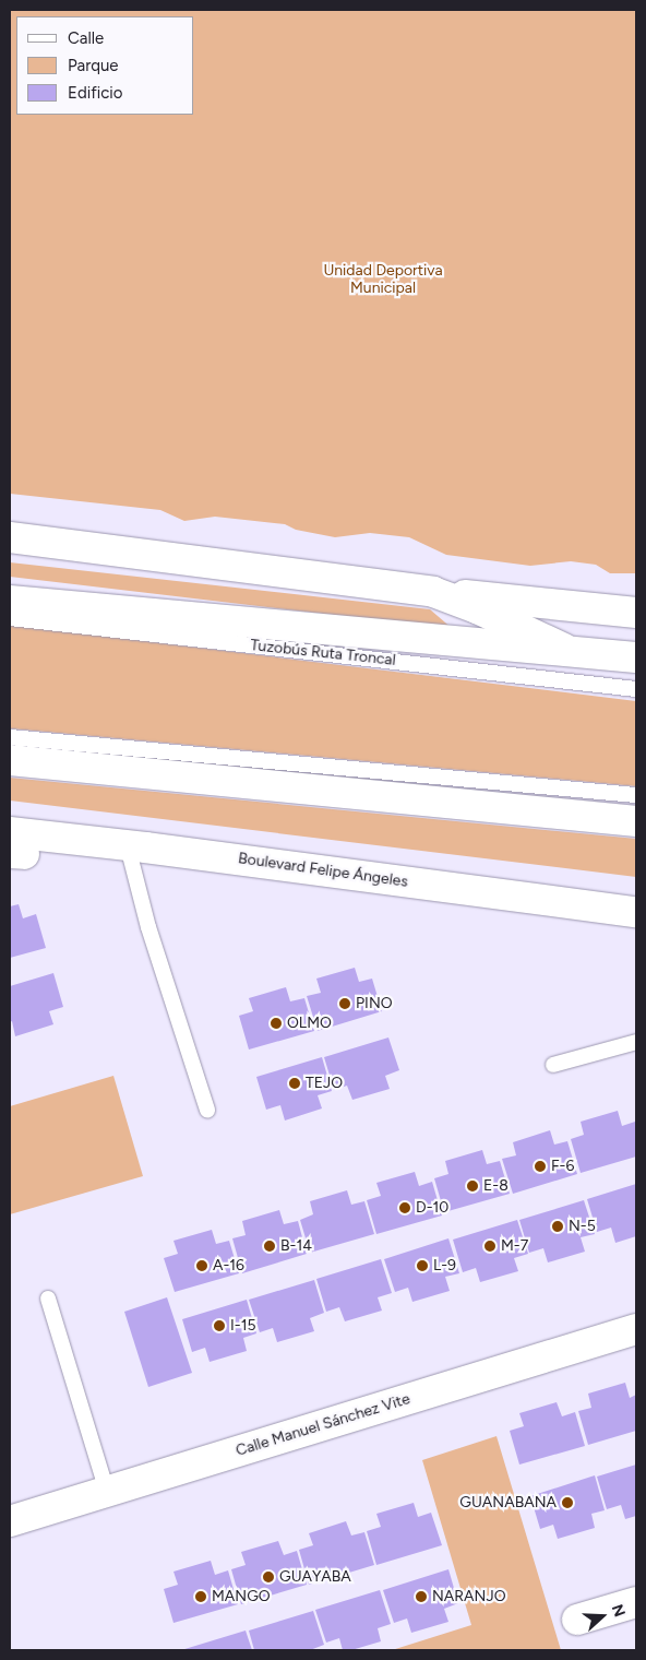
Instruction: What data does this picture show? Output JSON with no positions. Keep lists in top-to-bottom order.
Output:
{
  "streets": {
    "main road": ["Boulevard Felipe Ángeles", "Calle Manuel Sánchez Vite"],
    "lane": ["Tuzobús Ruta Troncal"]
  },
  "parks": ["Unidad Deportiva Municipal"],
  "places": [
    "PINO",
    "OLMO",
    "TEJO",
    "F-6",
    "E-8",
    "D-10",
    "N-5",
    "B-14",
    "M-7",
    "A-16",
    "L-9",
    "I-15",
    "GUANABANA",
    "GUAYABA",
    "MANGO",
    "NARANJO"
  ],
  "legend": ["Calle", "Parque", "Edificio"],
  "north": "right"
}
